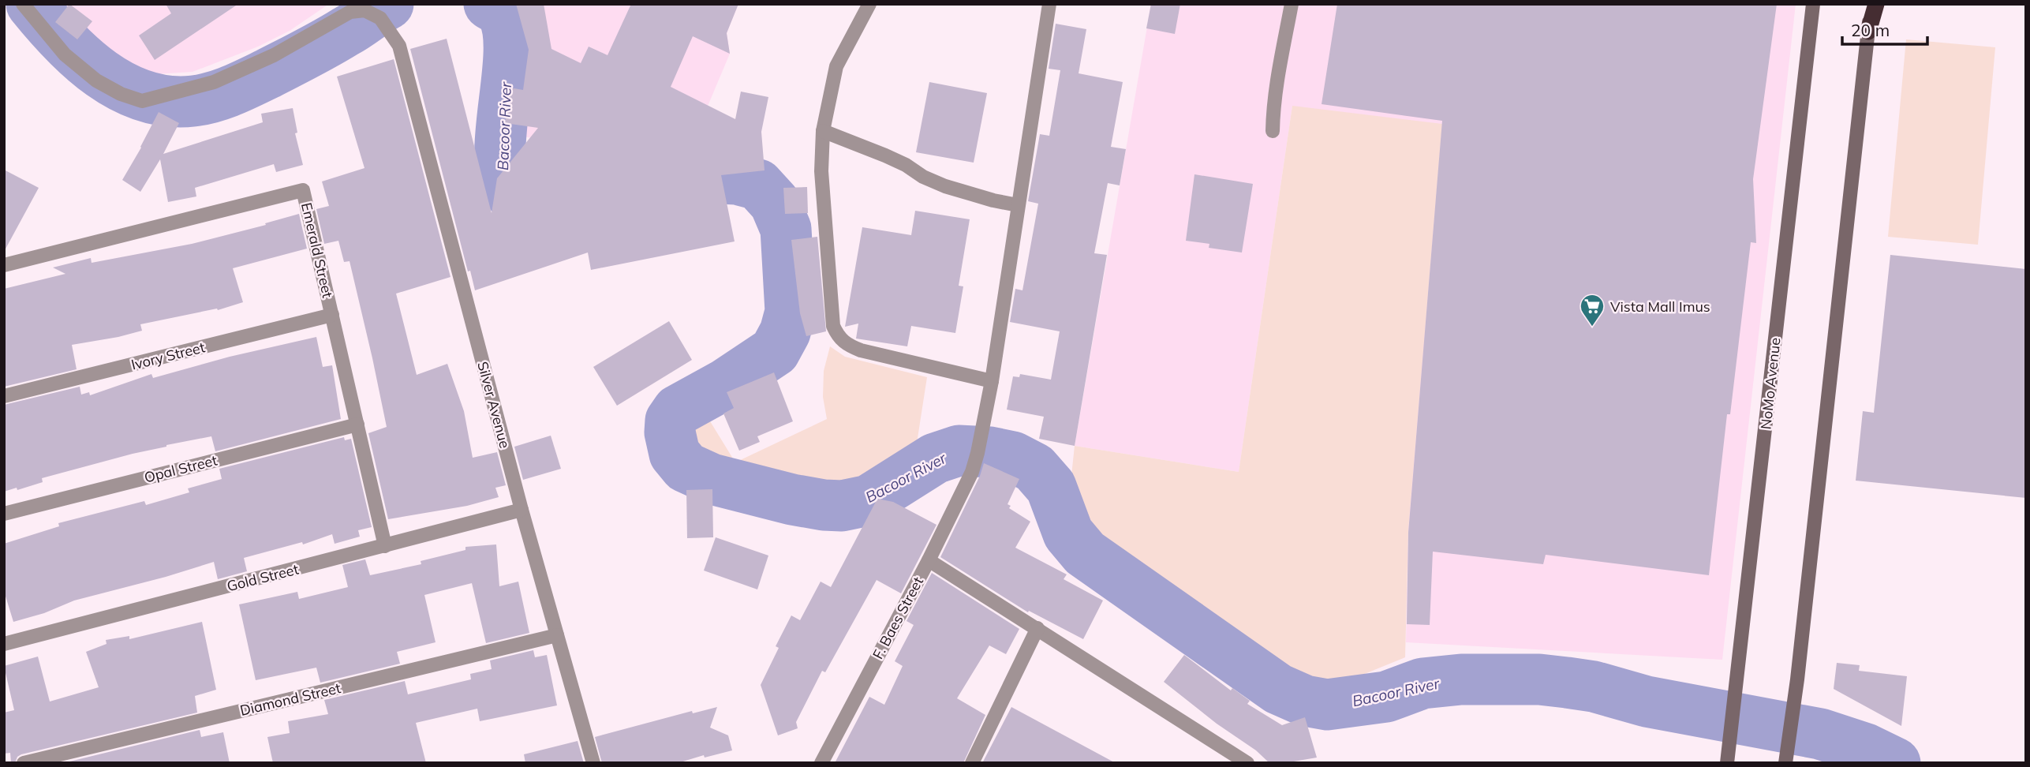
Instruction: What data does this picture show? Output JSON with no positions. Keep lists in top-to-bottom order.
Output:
{
  "streets": {
    "main road": ["NoMo Avenue"],
    "street": [
      "Emerald Street",
      "Ivory Street",
      "Silver Avenue",
      "Opal Street",
      "Gold Street",
      "F. Baes Street",
      "Diamond Street"
    ]
  },
  "crossings": [
    ["Emerald Street", "Ivory Street"],
    ["Emerald Street", "Opal Street"],
    ["Emerald Street", "Gold Street"],
    ["Silver Avenue", "Gold Street"],
    ["Silver Avenue", "Diamond Street"]
  ],
  "water": ["Bacoor River"],
  "places": {
    "supermarket": ["Vista Mall Imus"]
  },
  "scale_bar": "20 m"
}
